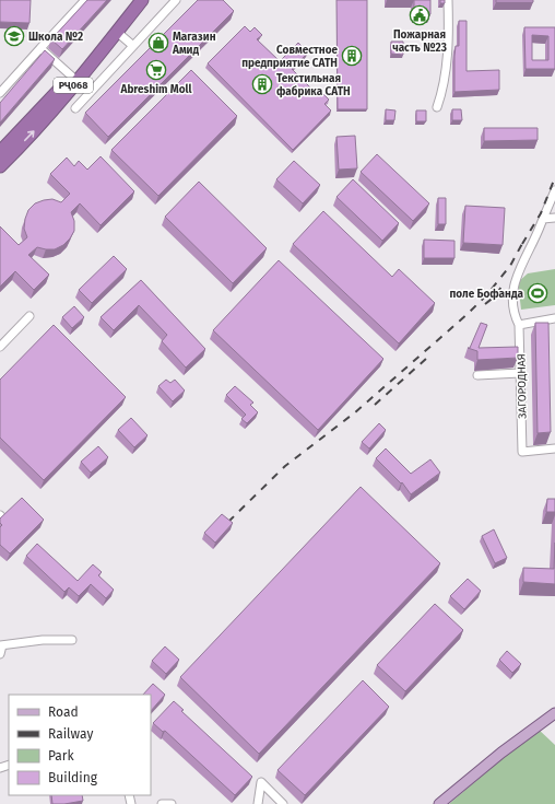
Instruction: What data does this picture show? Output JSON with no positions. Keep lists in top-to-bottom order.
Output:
{
  "streets": {
    "highway": ["РҶ068"],
    "street": ["ЗАГОРОДНАЯ"]
  },
  "places": {
    "public building": ["Пожарная часть №23"],
    "school or university": ["Школа №2"],
    "shop": ["Магазин Амид"],
    "building": ["Совместное предприятие CATH", "Текстильная фабрика САТН"],
    "supermarket": ["Abreshim Moll"],
    "sports": ["поле Бофанда"]
  },
  "legend": [
    "Road",
    "Railway",
    "Park",
    "Building"
  ]
}
